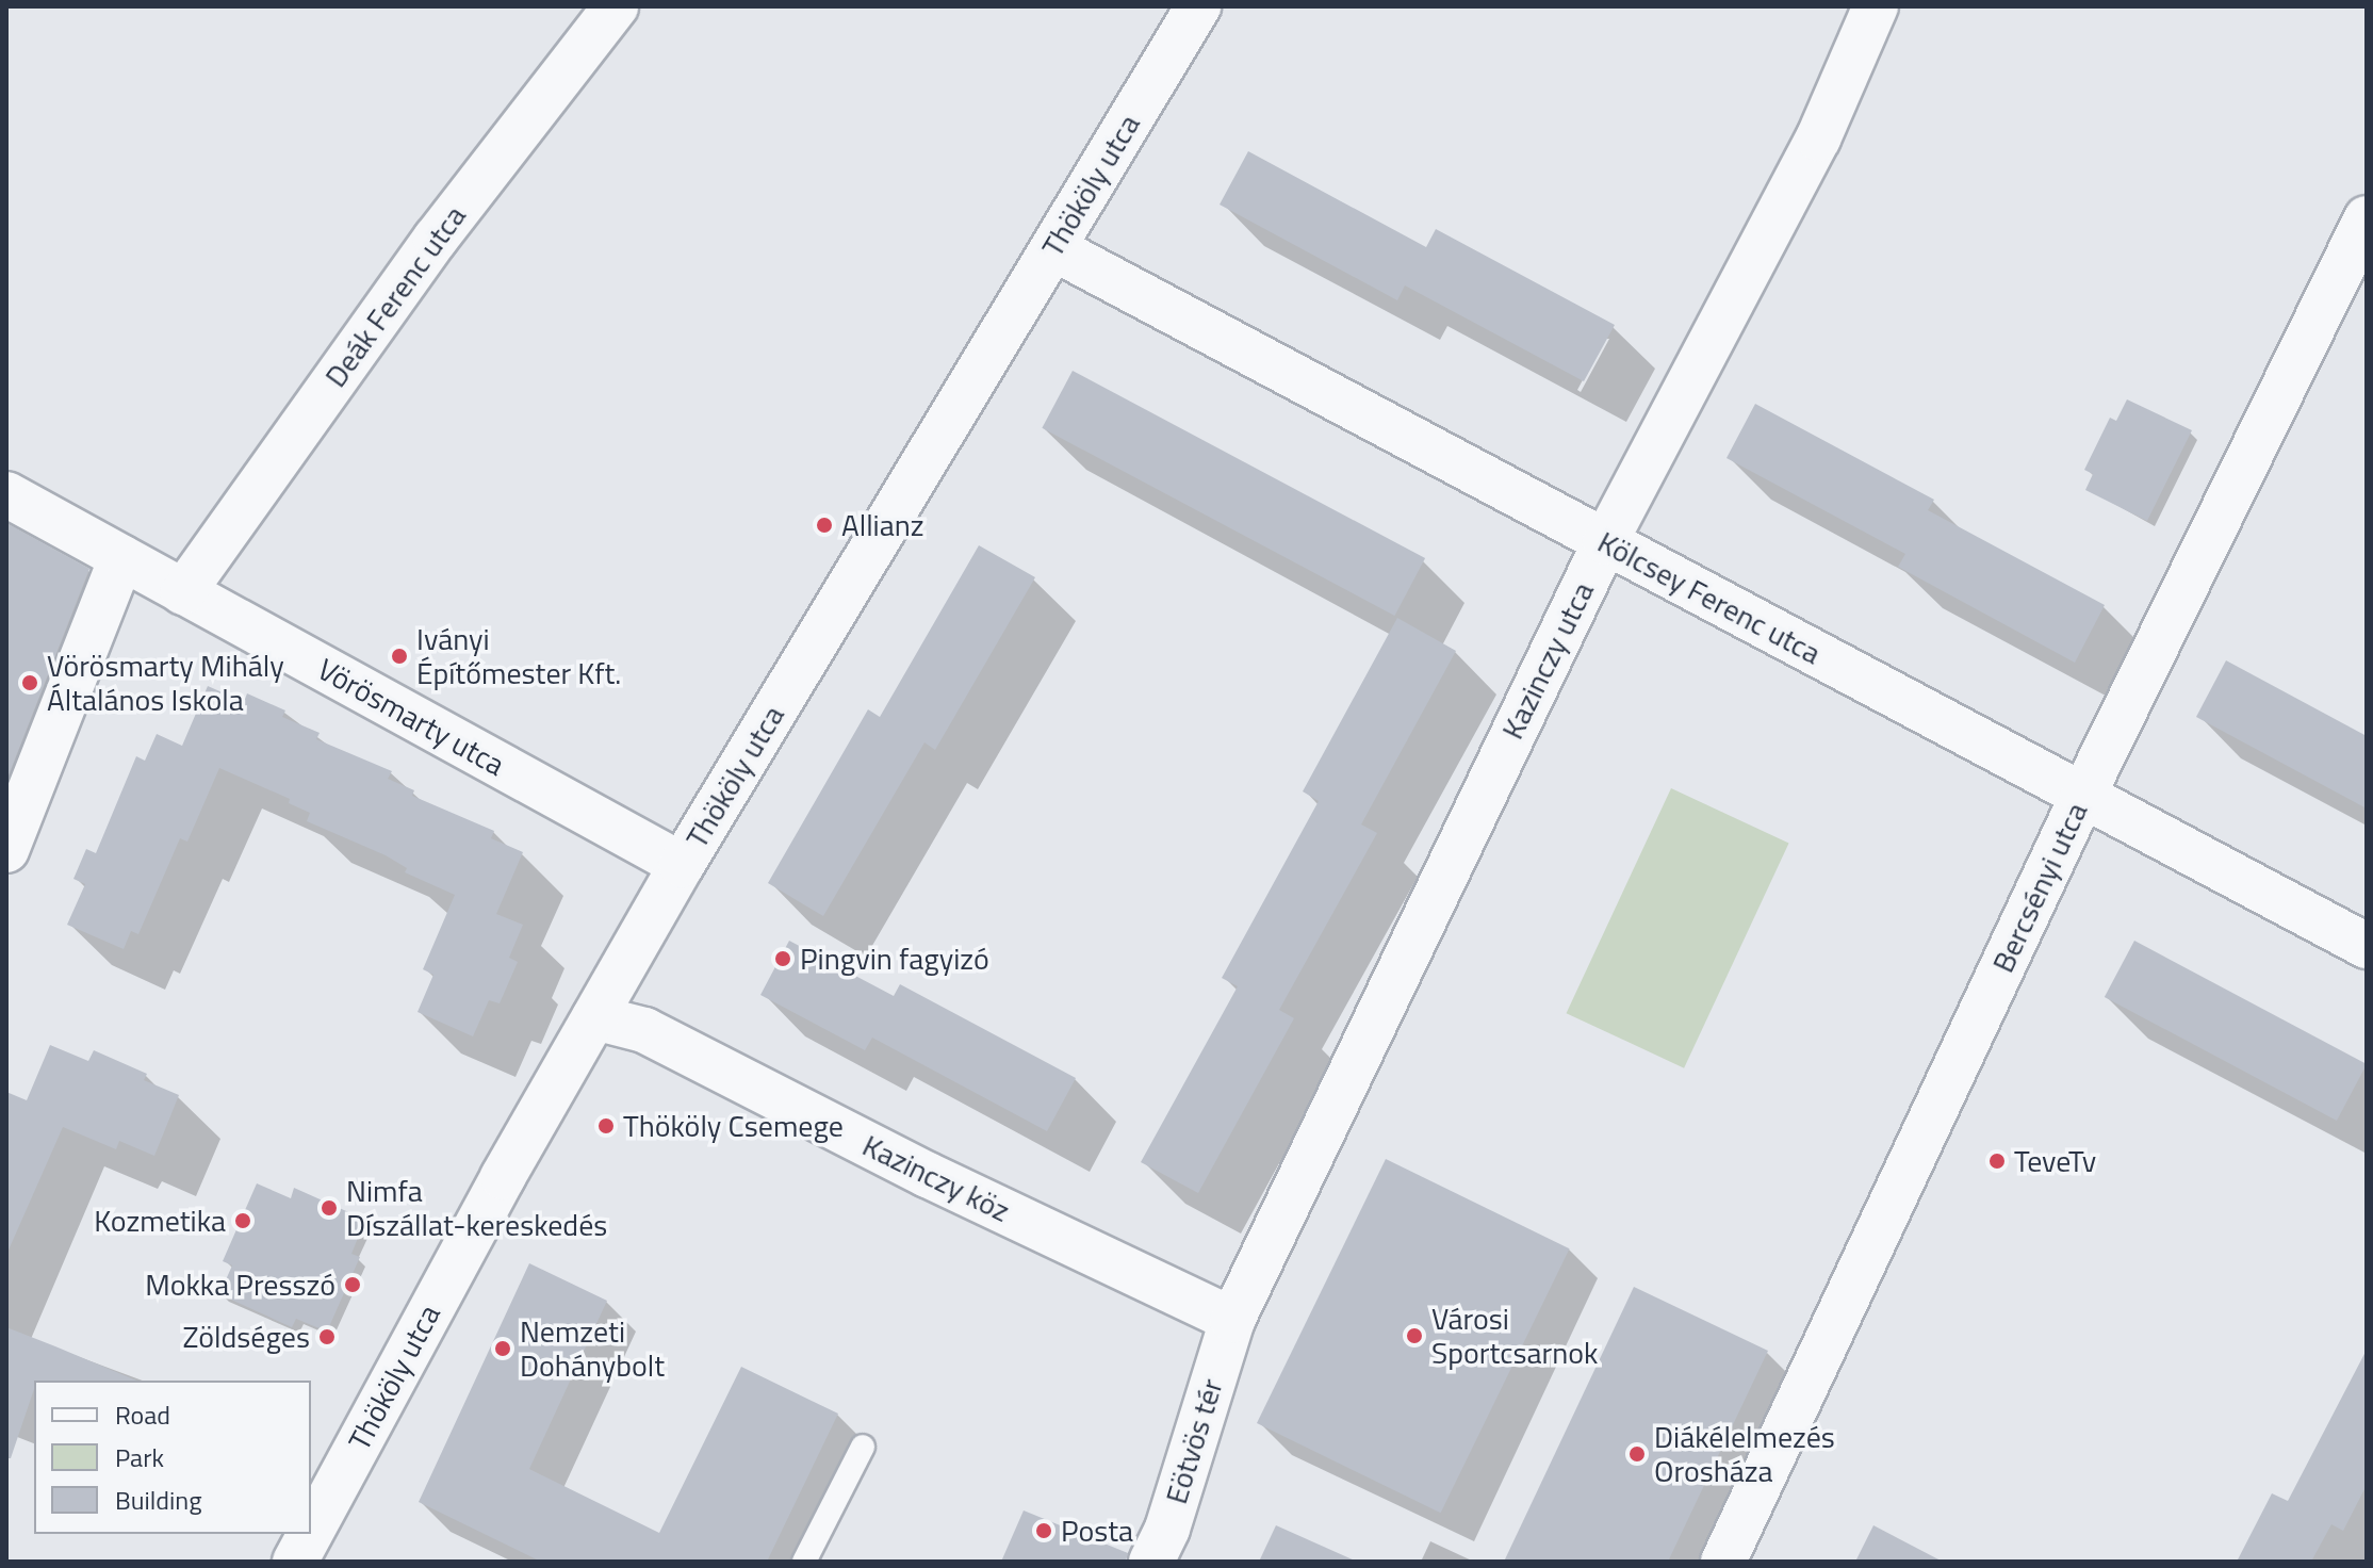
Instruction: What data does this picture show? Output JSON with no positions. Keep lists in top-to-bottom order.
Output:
{
  "streets": {
    "street": [
      "Thököly utca",
      "Deák Ferenc utca",
      "Kölcsey Ferenc utca",
      "Kazinczy utca",
      "Vörösmarty utca",
      "Bercsényi utca",
      "Kazinczy köz",
      "Eötvös tér"
    ]
  },
  "crossings": [
    ["Thököly utca", "Kölcsey Ferenc utca"],
    ["Thököly utca", "Vörösmarty utca"],
    ["Thököly utca", "Kazinczy köz"],
    ["Deák Ferenc utca", "Vörösmarty utca"],
    ["Kölcsey Ferenc utca", "Kazinczy utca"],
    ["Kölcsey Ferenc utca", "Bercsényi utca"],
    ["Kazinczy utca", "Kazinczy köz"],
    ["Kazinczy utca", "Eötvös tér"],
    ["Kazinczy köz", "Eötvös tér"]
  ],
  "places": [
    "Allianz",
    "Iványi Építőmester Kft.",
    "Vörösmarty Mihály Általános Iskola",
    "Pingvin fagyizó",
    "Thököly Csemege",
    "TeveTv",
    "Nimfa Díszállat-kereskedés",
    "Kozmetika",
    "Mokka Presszó",
    "Városi Sportcsarnok",
    "Zöldséges",
    "Nemzeti Dohánybolt",
    "Diákélelmezés Orosháza",
    "Posta"
  ],
  "legend": ["Road", "Park", "Building"]
}
